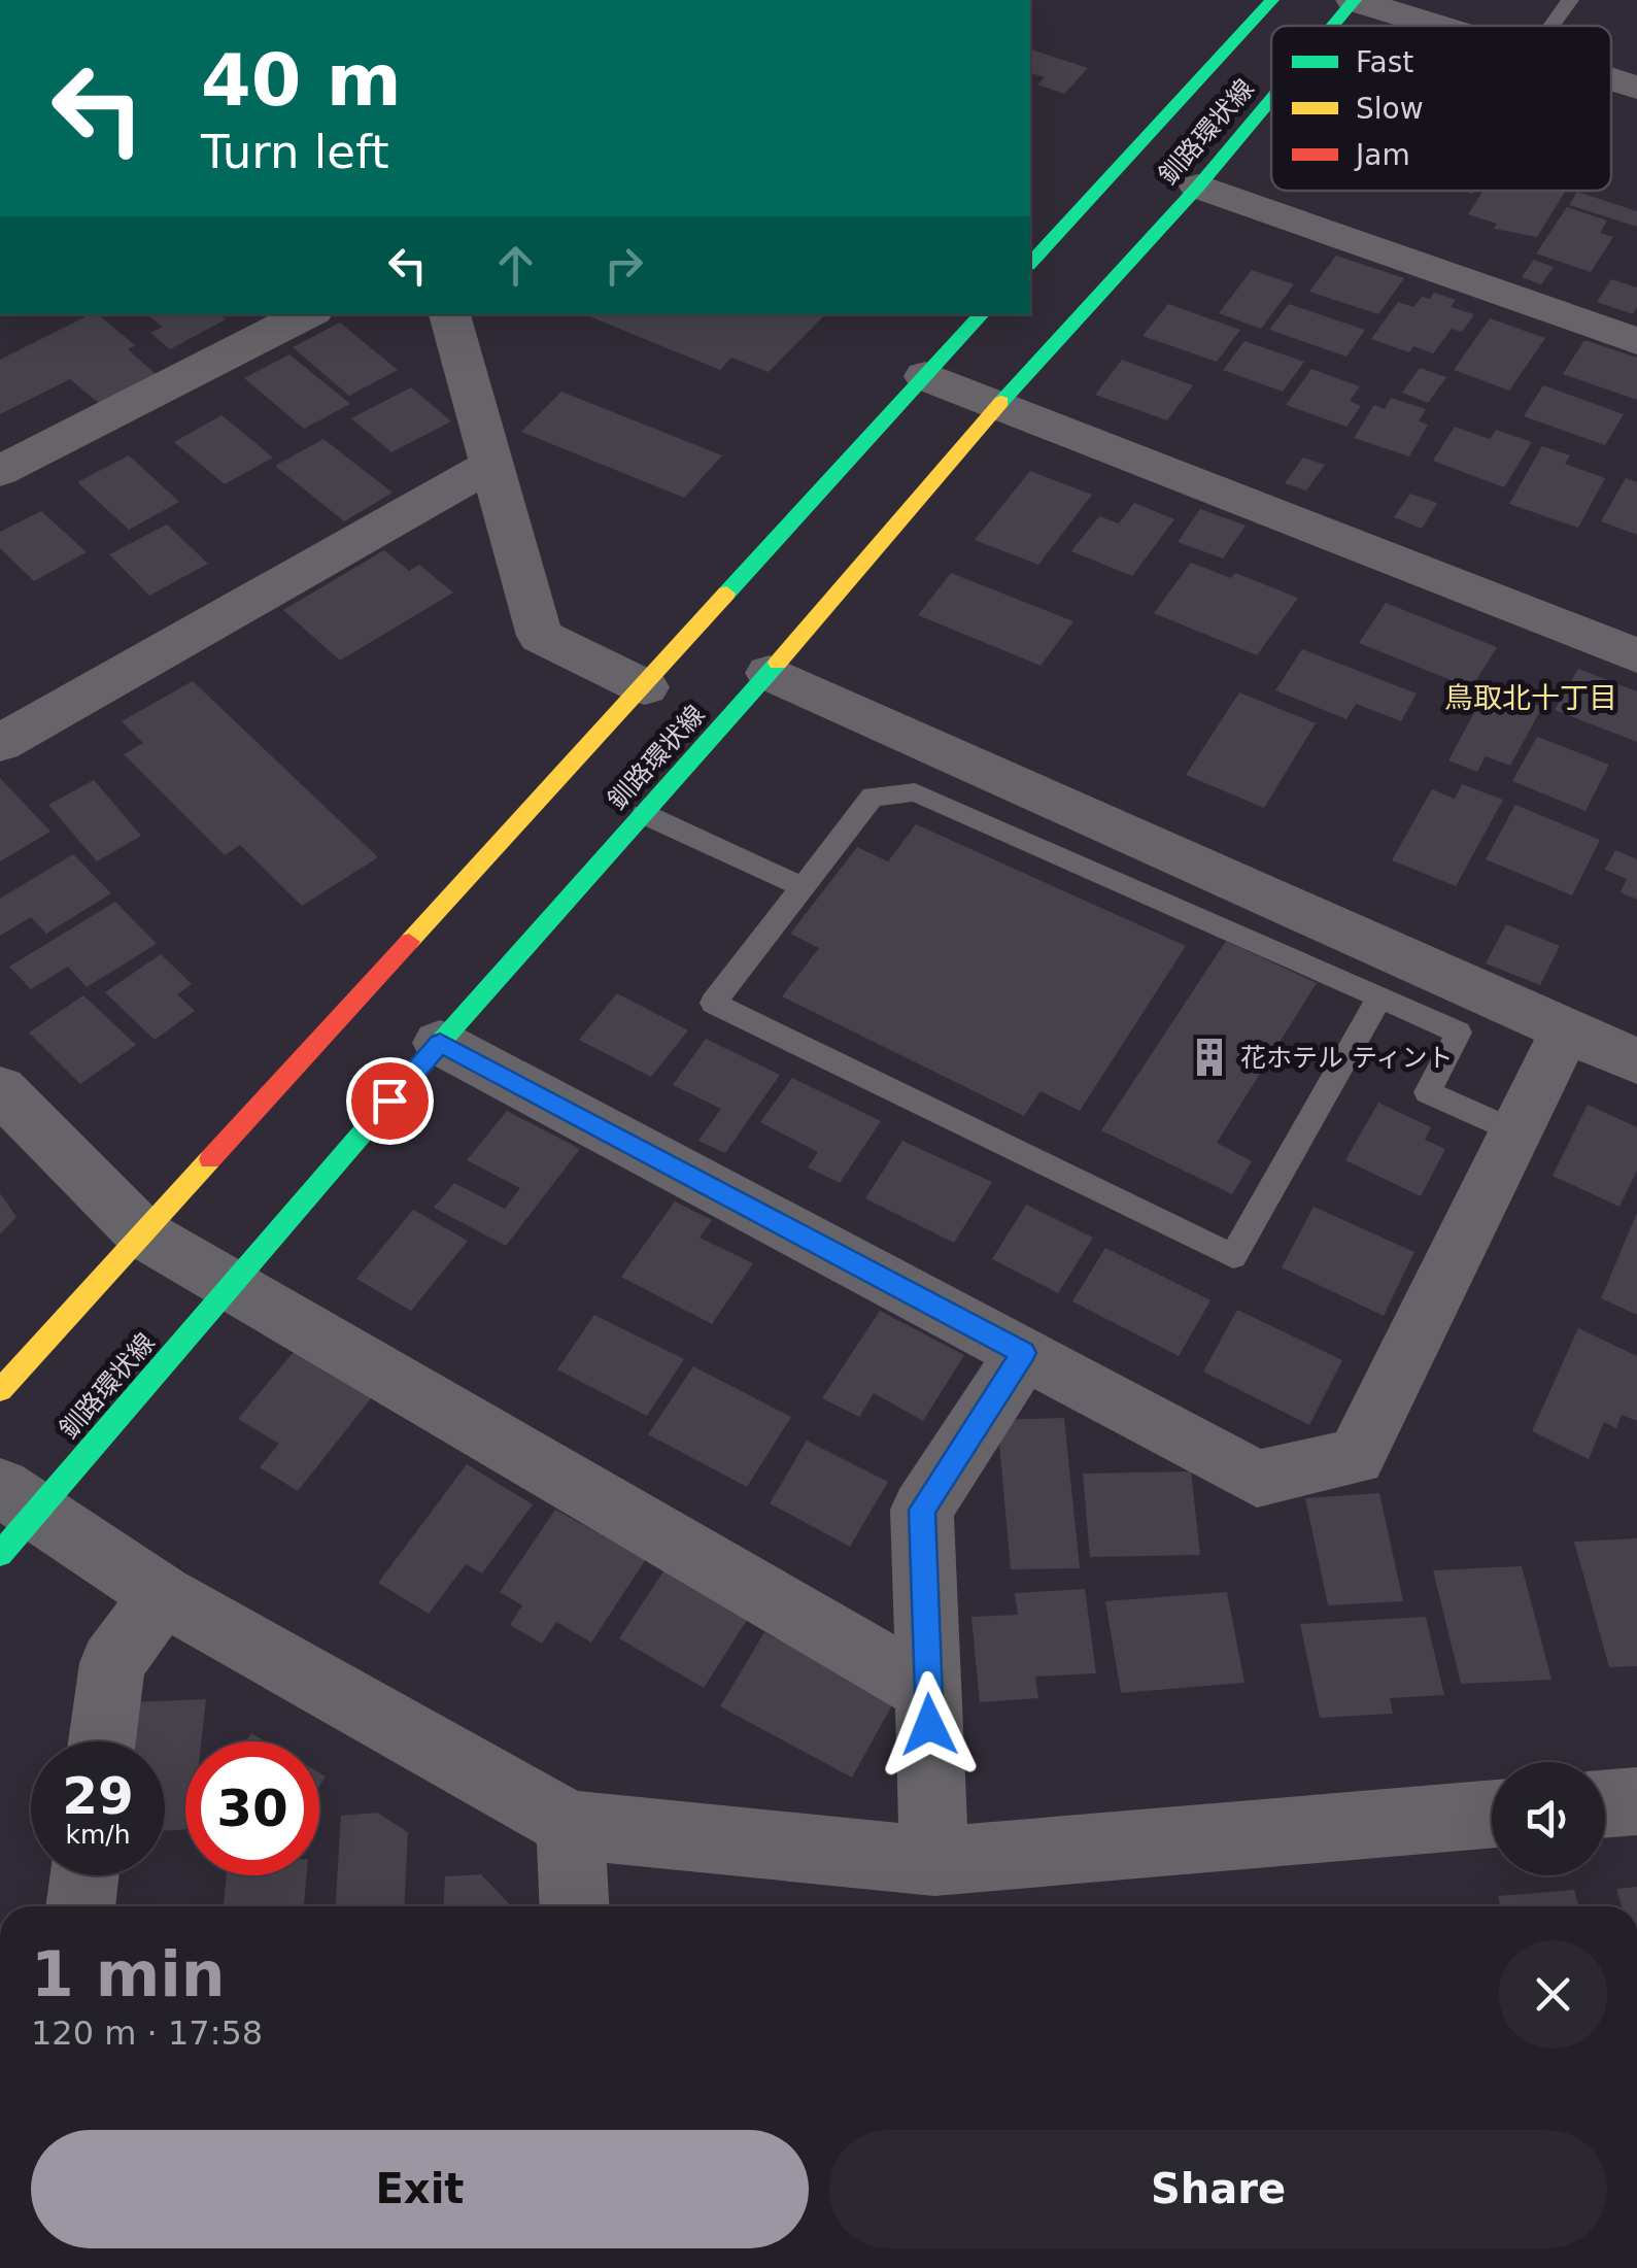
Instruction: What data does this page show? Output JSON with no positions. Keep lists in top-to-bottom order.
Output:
{
  "streets": {
    "main road": ["釧路環状線"]
  },
  "districts": ["鳥取北十丁目"],
  "places": {
    "building": ["花ホテル ティント"]
  },
  "legend": ["Fast", "Slow", "Jam"],
  "page": {
    "turn": ["40 m", "Turn left"],
    "speed": "29 km/h",
    "limit": "30",
    "heading": ["1 min", "120 m · 17:58"],
    "buttons": ["Exit", "Share"]
  }
}
